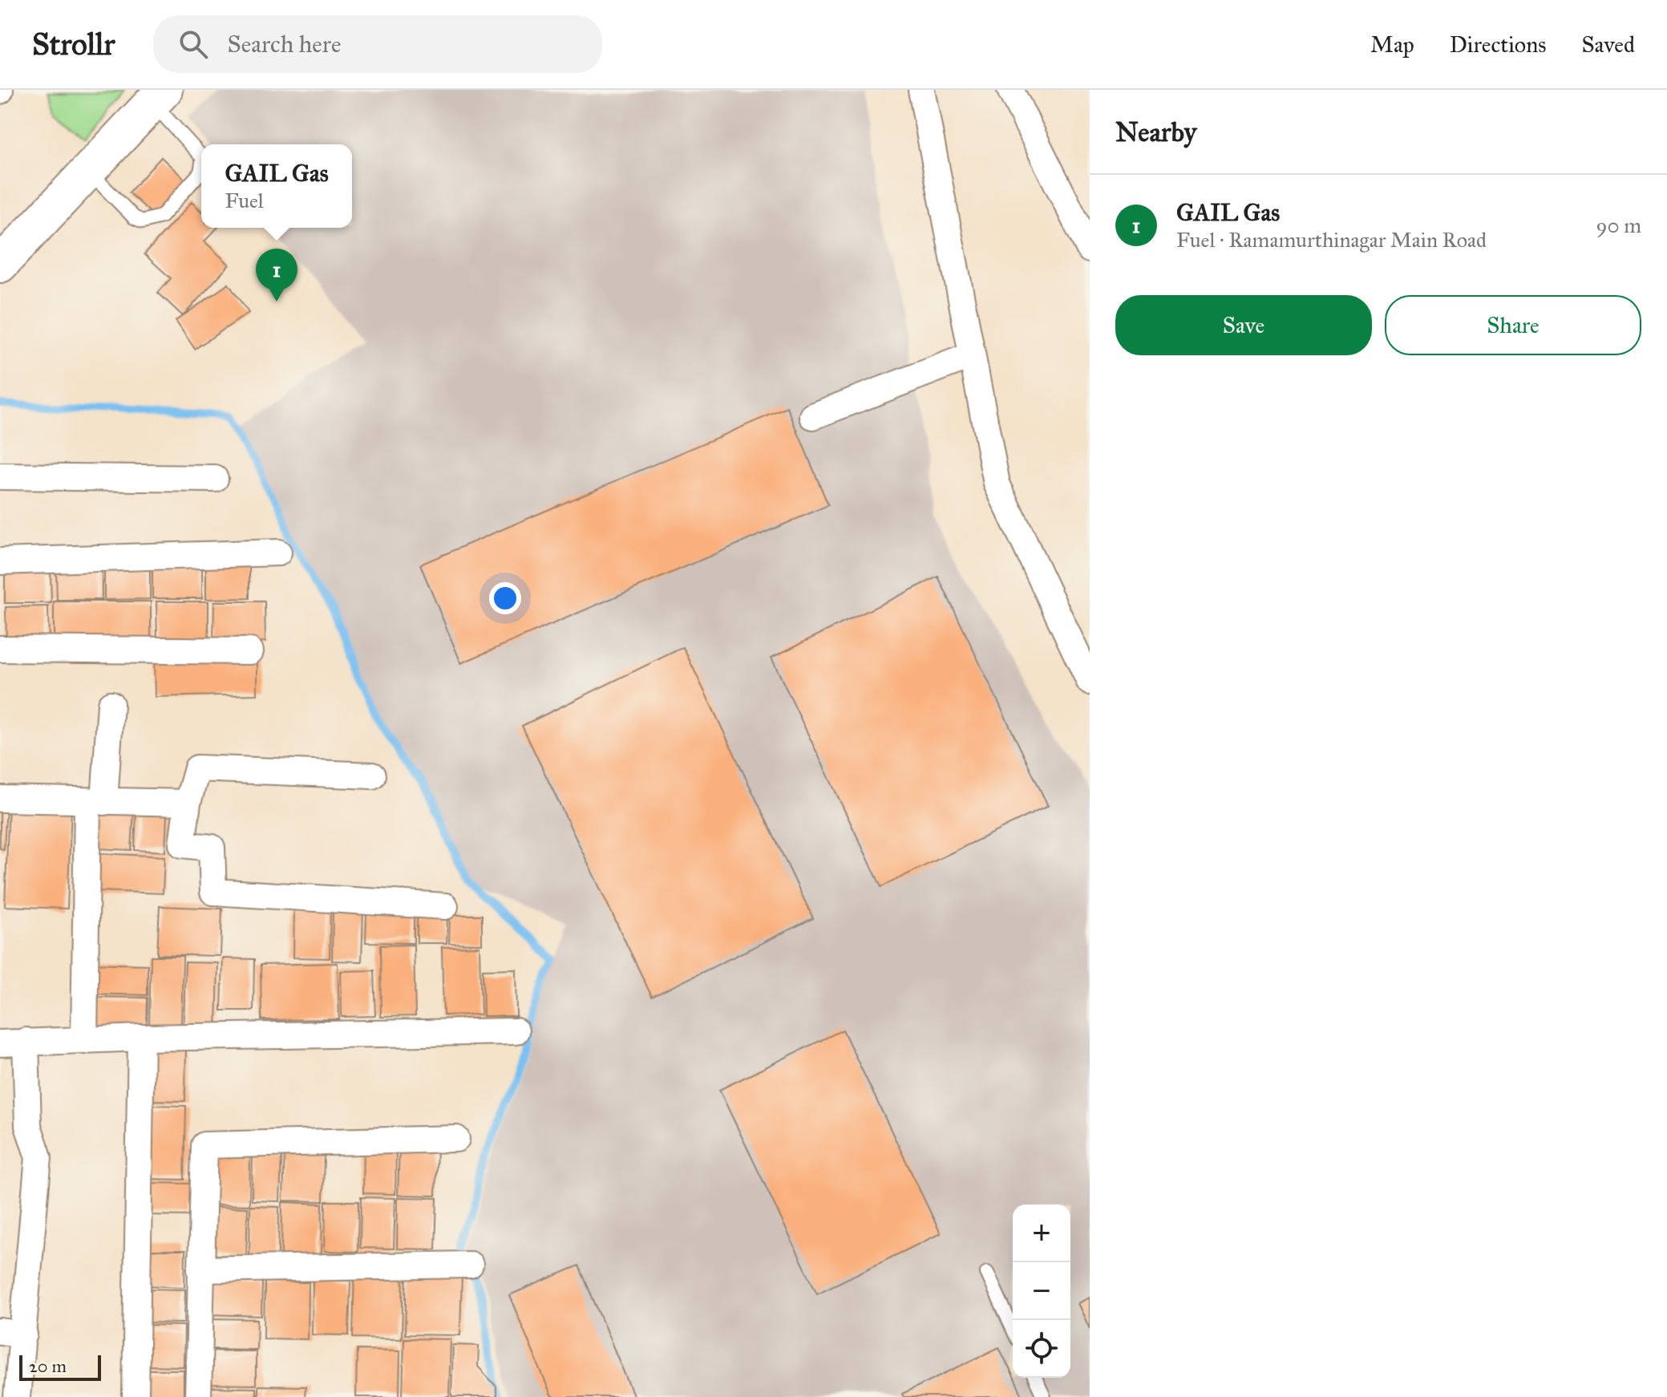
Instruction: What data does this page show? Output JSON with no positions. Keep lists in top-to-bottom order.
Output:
{
  "scale_bar": "20 m",
  "page": {
    "header": "Strollr",
    "search": "Search here",
    "nav": ["Map", "Directions", "Saved"],
    "heading": "Nearby",
    "popup": ["GAIL Gas", "Fuel"],
    "list": [
      {
        "mark": "1",
        "name": "GAIL Gas",
        "note": "Fuel · Ramamurthinagar Main Road",
        "value": "90 m"
      }
    ],
    "pins": "1",
    "buttons": ["Save", "Share"],
    "map_buttons": ["+", "−"],
    "scale": "20 m"
  }
}
